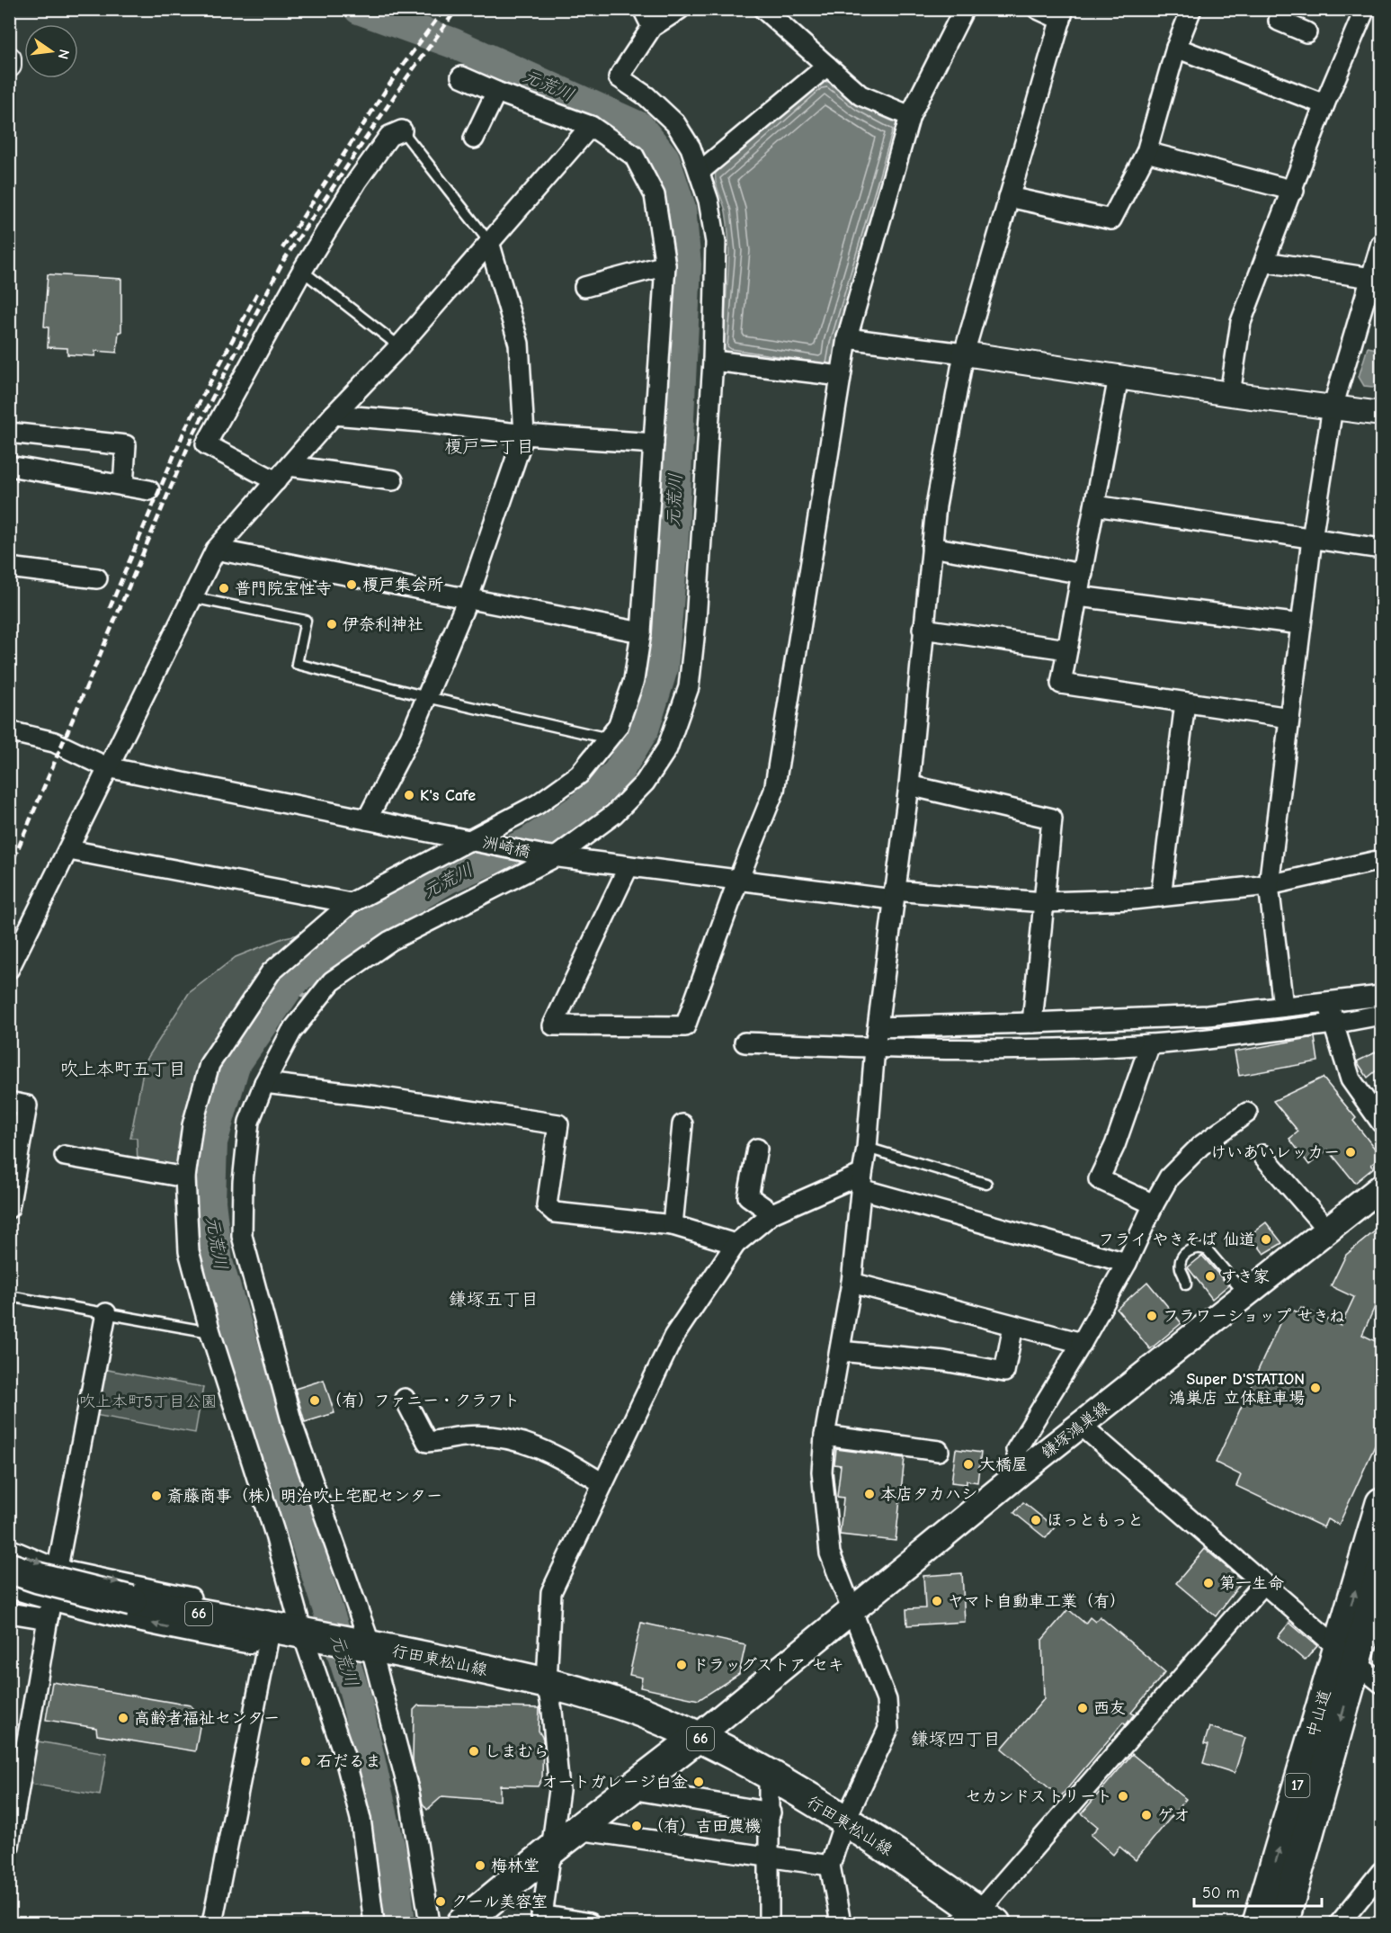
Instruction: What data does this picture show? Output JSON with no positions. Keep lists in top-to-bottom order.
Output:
{
  "streets": {
    "main road": [
      "鎌塚鴻巣線",
      "66",
      "行田東松山線",
      "中山道",
      "17"
    ],
    "street": ["洲崎橋"]
  },
  "crossings": [
    ["鎌塚鴻巣線", "66"],
    ["鎌塚鴻巣線", "行田東松山線"],
    ["66", "行田東松山線"]
  ],
  "districts": [
    "榎戸一丁目",
    "吹上本町五丁目",
    "鎌塚五丁目",
    "鎌塚四丁目"
  ],
  "water": ["元荒川"],
  "parks": ["吹上本町5丁目公園"],
  "places": [
    "榎戸集会所",
    "普門院宝性寺",
    "伊奈利神社",
    "K's Cafe",
    "けいあいレッカー",
    "フライ やきそば 仙道",
    "すき家",
    "フラワーショップ せきね",
    "Super D'STATION 鴻巣店 立体駐車場",
    "（有）ファニー・クラフト",
    "大橋屋",
    "本店タカハシ",
    "斎藤商事（株）明治吹上宅配センター",
    "ほっともっと",
    "第一生命",
    "ヤマト自動車工業（有）",
    "ドラッグストア セキ",
    "西友",
    "高齢者福祉センター",
    "しまむら",
    "石だるま",
    "オートガレージ白金",
    "セカンドストリート",
    "ゲオ",
    "（有）吉田農機",
    "梅林堂",
    "クール美容室"
  ],
  "scale_bar": "50 m",
  "north": "right"
}
